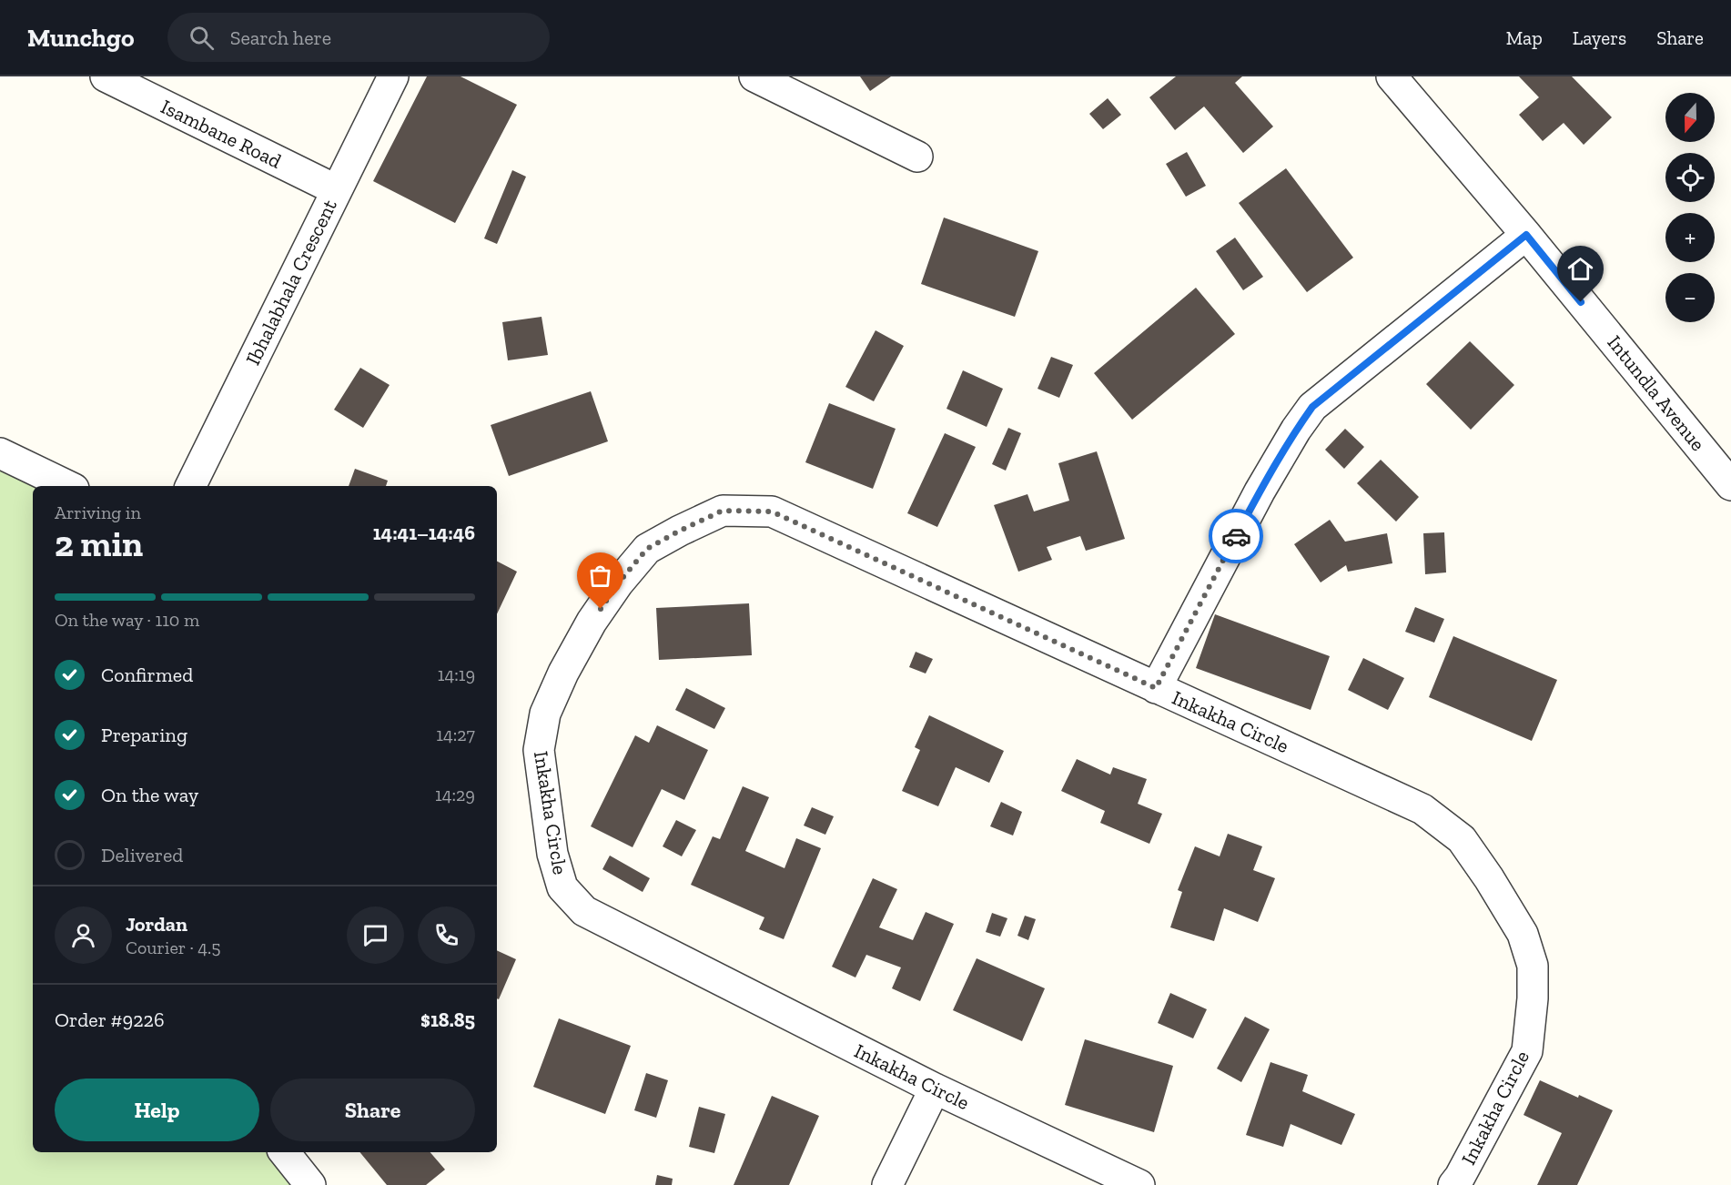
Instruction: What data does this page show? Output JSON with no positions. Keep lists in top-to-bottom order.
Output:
{
  "streets": {
    "street": [
      "Isambane Road",
      "Ibhalabhala Crescent",
      "Intundla Avenue",
      "Inkakha Circle"
    ]
  },
  "crossings": [
    ["Isambane Road", "Ibhalabhala Crescent"]
  ],
  "north": "bottom",
  "page": {
    "header": "Munchgo",
    "search": "Search here",
    "nav": ["Map", "Layers", "Share"],
    "map_buttons": ["+", "−"],
    "heading": ["2 min", "Arriving in", "14:41–14:46"],
    "panel": [
      "Jordan",
      "Courier · 4.5",
      "Order #9226",
      "$18.85"
    ],
    "bar": "On the way · 110 m",
    "list": [
      ["Confirmed", "14:19"],
      ["Preparing", "14:27"],
      ["On the way", "14:29"],
      "Delivered"
    ],
    "buttons": ["Help", "Share"]
  }
}
